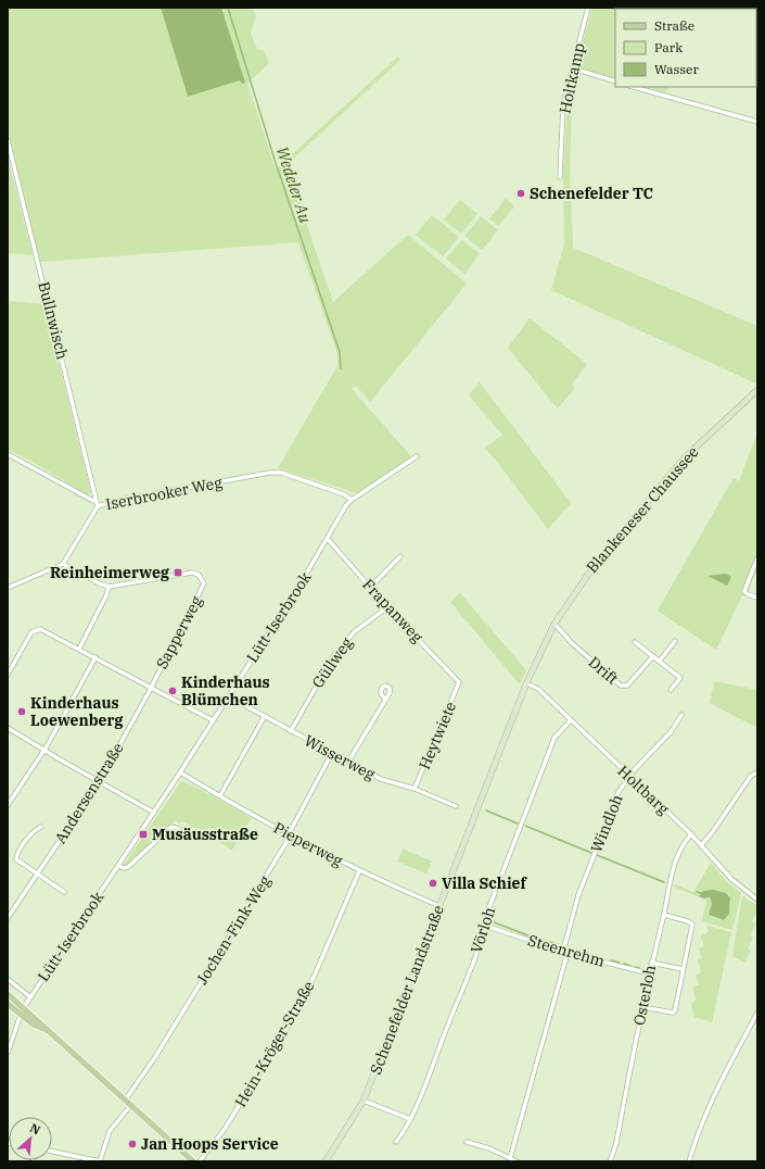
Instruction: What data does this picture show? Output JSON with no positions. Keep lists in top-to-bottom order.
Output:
{
  "streets": {
    "main road": ["Blankeneser Chaussee", "Schenefelder Landstraße"],
    "street": [
      "Holtkamp",
      "Bullnwisch",
      "Iserbrooker Weg",
      "Frapanweg",
      "Lütt-Iserbrook",
      "Sapperweg",
      "Güllweg",
      "Drift",
      "Heytwiete",
      "Wisserweg",
      "Holtbarg",
      "Andersenstraße",
      "Windloh",
      "Pieperweg",
      "Jochen-Fink-Weg",
      "Vörloh",
      "Steenrehm",
      "Osterloh",
      "Hein-Kröger-Straße"
    ]
  },
  "crossings": [
    ["Bullnwisch", "Iserbrooker Weg"],
    ["Iserbrooker Weg", "Lütt-Iserbrook"],
    ["Blankeneser Chaussee", "Drift"],
    ["Blankeneser Chaussee", "Schenefelder Landstraße"],
    ["Frapanweg", "Lütt-Iserbrook"],
    ["Frapanweg", "Güllweg"],
    ["Frapanweg", "Heytwiete"],
    ["Lütt-Iserbrook", "Wisserweg"],
    ["Lütt-Iserbrook", "Pieperweg"],
    ["Sapperweg", "Andersenstraße"],
    ["Güllweg", "Wisserweg"],
    ["Heytwiete", "Wisserweg"],
    ["Wisserweg", "Jochen-Fink-Weg"],
    ["Holtbarg", "Windloh"],
    ["Holtbarg", "Vörloh"],
    ["Holtbarg", "Schenefelder Landstraße"],
    ["Holtbarg", "Osterloh"],
    ["Windloh", "Steenrehm"],
    ["Pieperweg", "Jochen-Fink-Weg"],
    ["Pieperweg", "Schenefelder Landstraße"],
    ["Pieperweg", "Hein-Kröger-Straße"],
    ["Vörloh", "Steenrehm"],
    ["Steenrehm", "Osterloh"]
  ],
  "water": ["Wedeler Au"],
  "places": {
    "other": [
      "Schenefelder TC",
      "Kinderhaus Blümchen",
      "Kinderhaus Loewenberg",
      "Villa Schief",
      "Jan Hoops Service"
    ],
    "transit": ["Reinheimerweg", "Musäusstraße"]
  },
  "legend": ["Straße", "Park", "Wasser"],
  "north": "top right"
}
